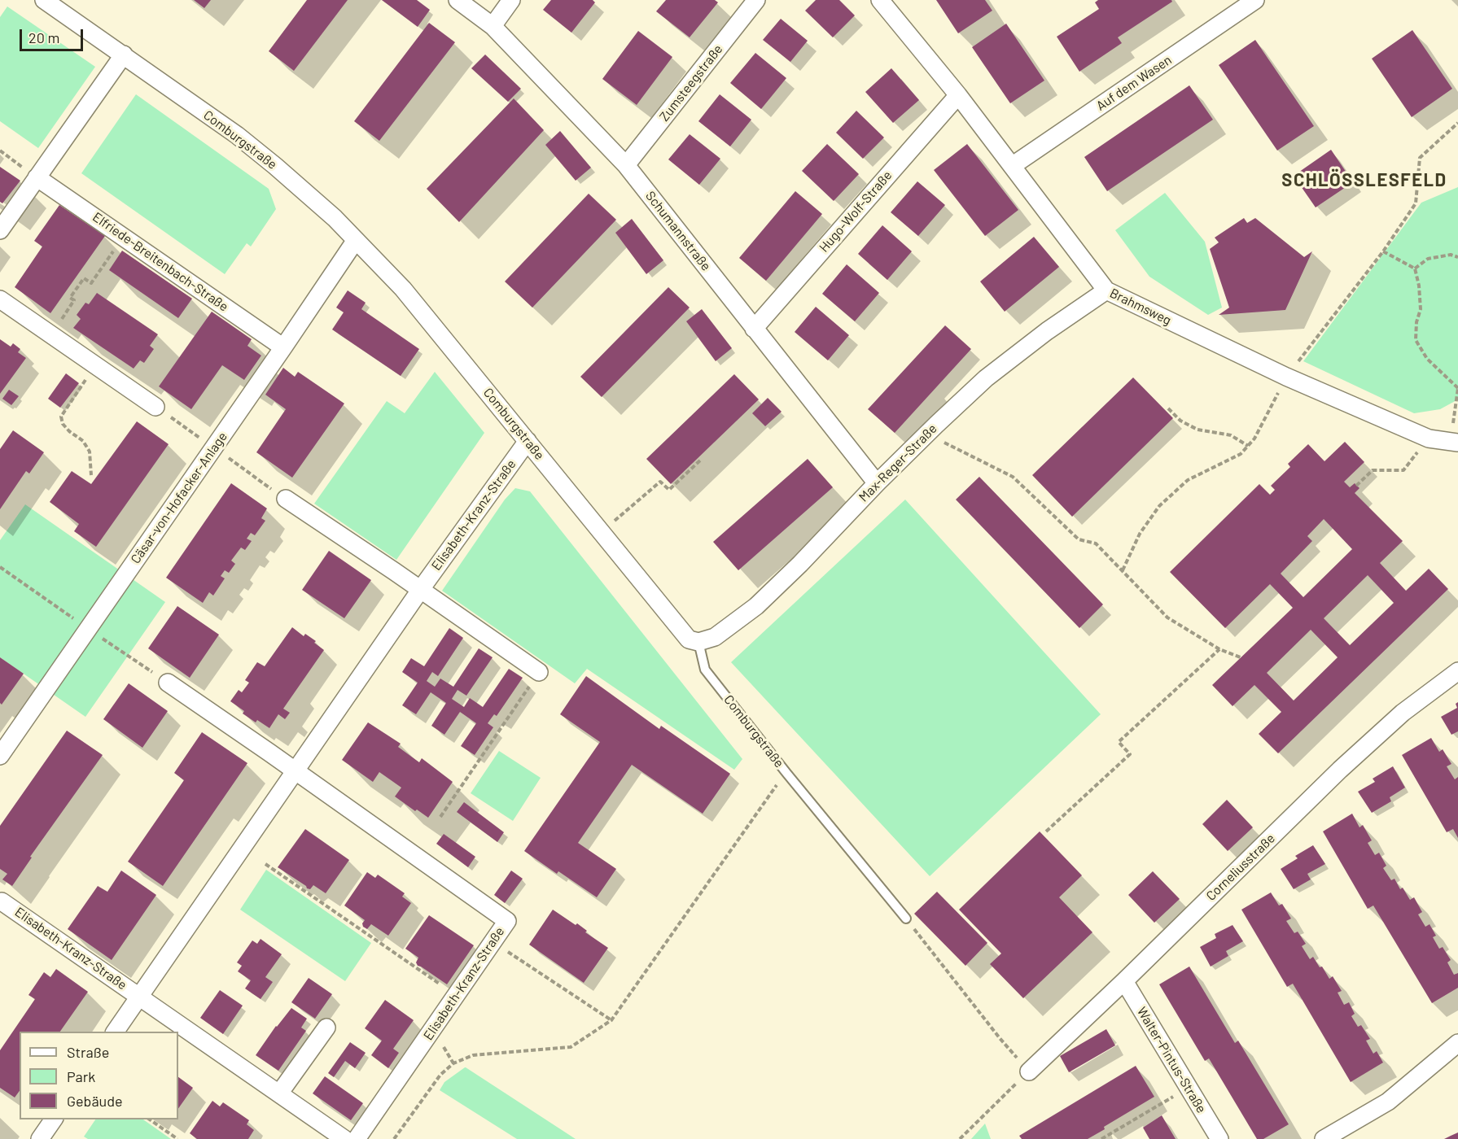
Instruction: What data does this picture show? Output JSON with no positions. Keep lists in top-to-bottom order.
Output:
{
  "streets": {
    "street": [
      "Zumsteegstraße",
      "Auf dem Wasen",
      "Comburgstraße",
      "Hugo-Wolf-Straße",
      "Schumannstraße",
      "Elfriede-Breitenbach-Straße",
      "Brahmsweg",
      "Max-Reger-Straße",
      "Cäsar-von-Hofacker-Anlage",
      "Elisabeth-Kranz-Straße",
      "Corneliusstraße",
      "Walter-Pintus-Straße"
    ]
  },
  "crossings": [
    ["Zumsteegstraße", "Schumannstraße"],
    ["Auf dem Wasen", "Brahmsweg"],
    ["Comburgstraße", "Max-Reger-Straße"],
    ["Comburgstraße", "Cäsar-von-Hofacker-Anlage"],
    ["Comburgstraße", "Elisabeth-Kranz-Straße"],
    ["Hugo-Wolf-Straße", "Schumannstraße"],
    ["Hugo-Wolf-Straße", "Brahmsweg"],
    ["Schumannstraße", "Max-Reger-Straße"],
    ["Elfriede-Breitenbach-Straße", "Cäsar-von-Hofacker-Anlage"],
    ["Brahmsweg", "Max-Reger-Straße"],
    ["Corneliusstraße", "Walter-Pintus-Straße"]
  ],
  "districts": ["SCHLÖSSLESFELD"],
  "legend": ["Straße", "Park", "Gebäude"],
  "scale_bar": "20 m"
}
